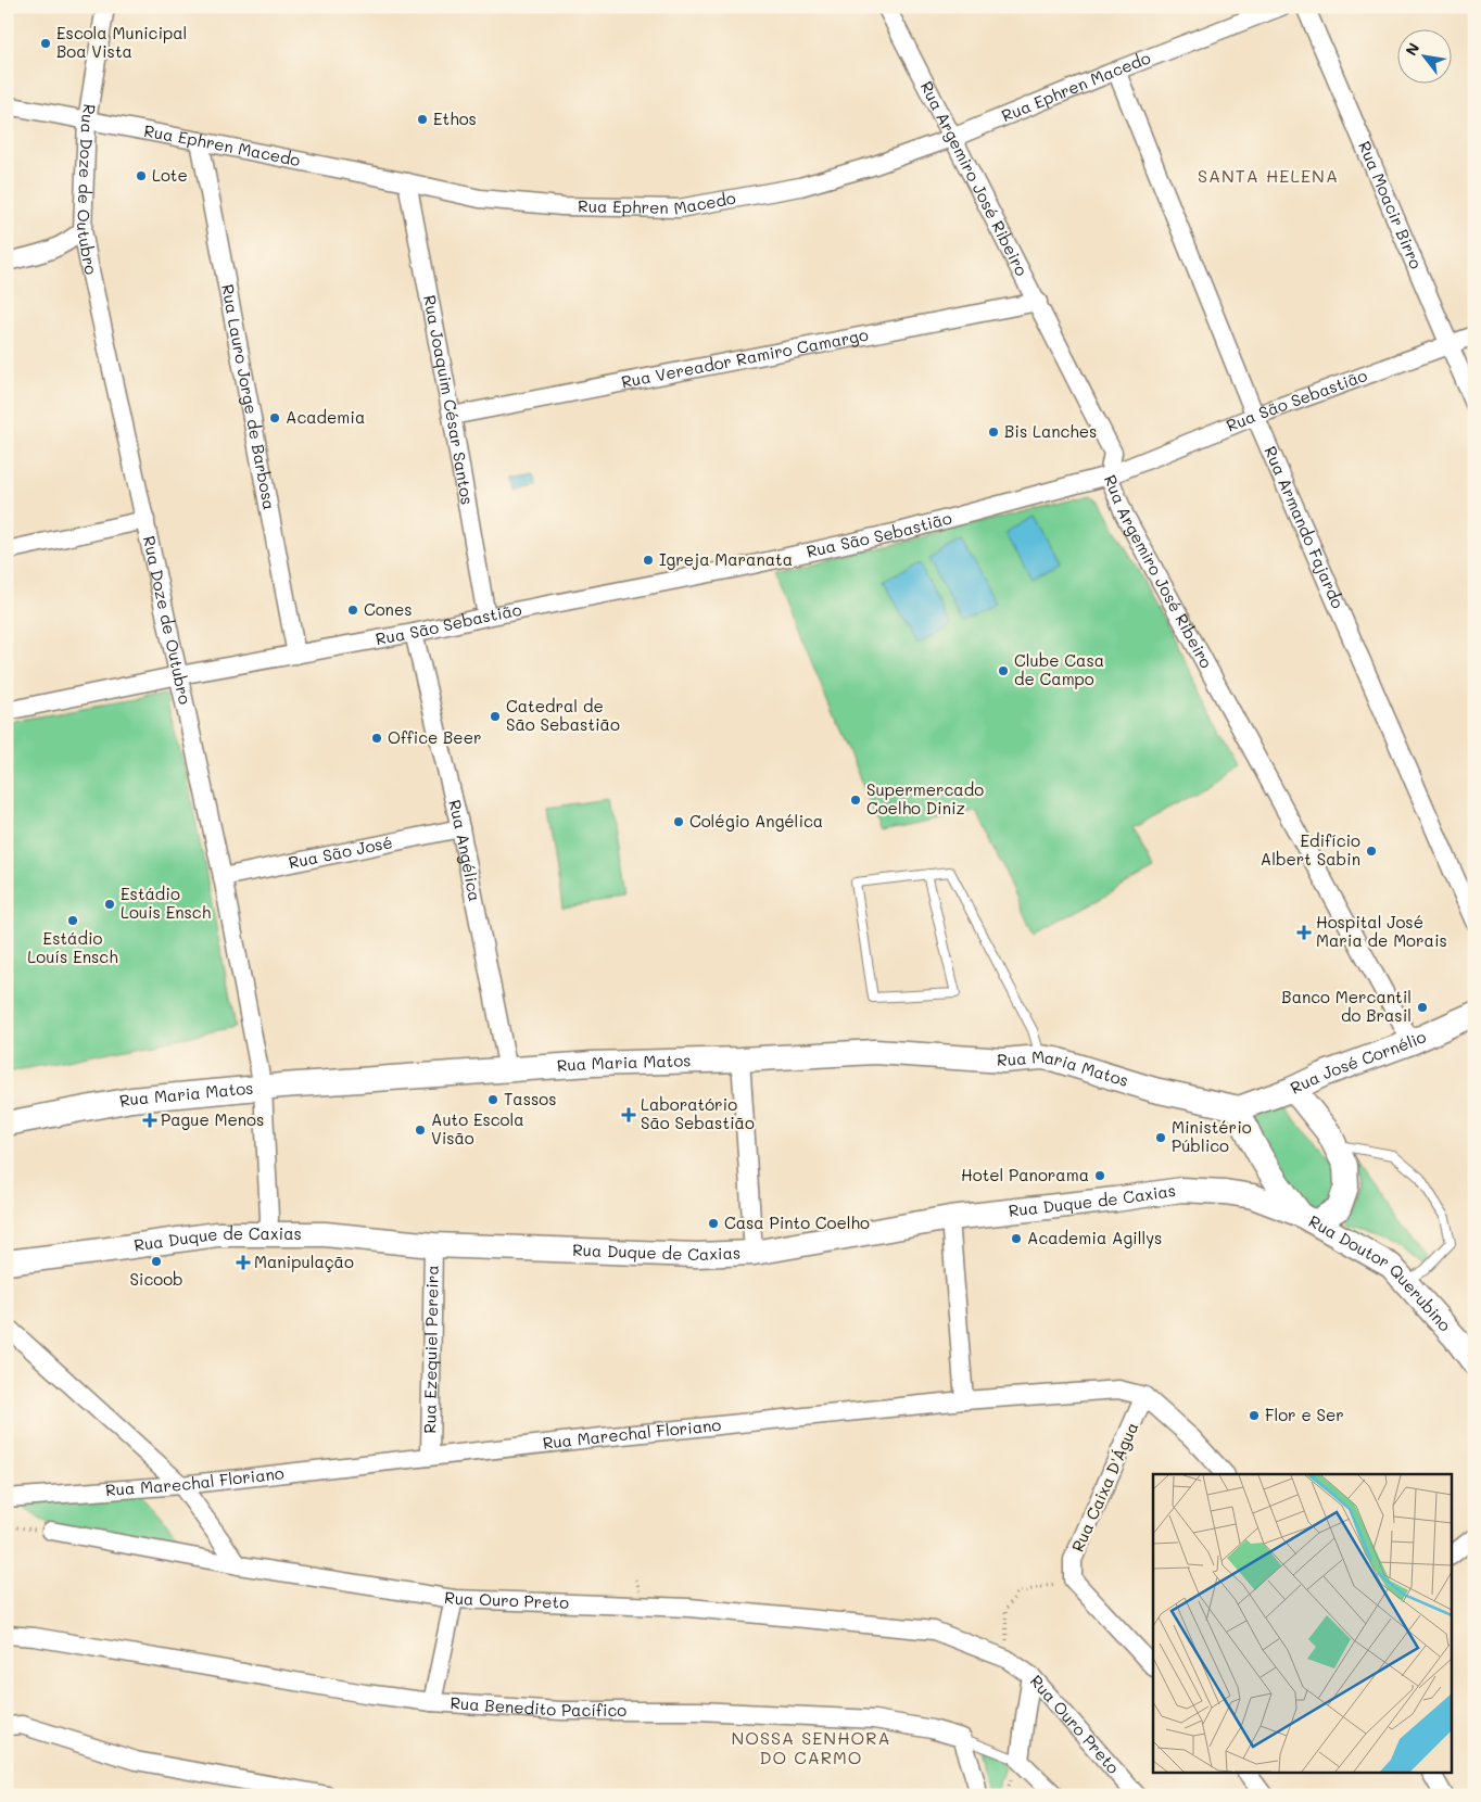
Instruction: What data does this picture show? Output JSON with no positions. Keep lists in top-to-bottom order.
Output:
{
  "streets": {
    "main road": [
      "Rua José Cornélio",
      "Rua Maria Matos",
      "Rua Duque de Caxias",
      "Rua Doutor Querubino"
    ],
    "street": [
      "Rua Ephren Macedo",
      "Rua Argemiro José Ribeiro",
      "Rua Doze de Outubro",
      "Rua Moacir Birro",
      "Rua Vereador Ramiro Camargo",
      "Rua Lauro Jorge de Barbosa",
      "Rua Joaquim César Santos",
      "Rua São Sebastião",
      "Rua Armando Fajardo",
      "Rua Angélica",
      "Rua São José",
      "Rua Ezequiel Pereira",
      "Rua Marechal Floriano",
      "Rua Caixa D'Água",
      "Rua Ouro Preto",
      "Rua Benedito Pacífico"
    ]
  },
  "crossings": [
    ["Rua Ephren Macedo", "Rua Argemiro José Ribeiro"],
    ["Rua Ephren Macedo", "Rua Doze de Outubro"],
    ["Rua Ephren Macedo", "Rua Lauro Jorge de Barbosa"],
    ["Rua Ephren Macedo", "Rua Joaquim César Santos"],
    ["Rua Ephren Macedo", "Rua Armando Fajardo"],
    ["Rua Argemiro José Ribeiro", "Rua Vereador Ramiro Camargo"],
    ["Rua Argemiro José Ribeiro", "Rua São Sebastião"],
    ["Rua Argemiro José Ribeiro", "Rua José Cornélio"],
    ["Rua Doze de Outubro", "Rua São Sebastião"],
    ["Rua Doze de Outubro", "Rua São José"],
    ["Rua Doze de Outubro", "Rua Maria Matos"],
    ["Rua Doze de Outubro", "Rua Duque de Caxias"],
    ["Rua Moacir Birro", "Rua São Sebastião"],
    ["Rua Vereador Ramiro Camargo", "Rua Joaquim César Santos"],
    ["Rua Lauro Jorge de Barbosa", "Rua São Sebastião"],
    ["Rua Joaquim César Santos", "Rua São Sebastião"],
    ["Rua São Sebastião", "Rua Armando Fajardo"],
    ["Rua São Sebastião", "Rua Angélica"],
    ["Rua Angélica", "Rua São José"],
    ["Rua Angélica", "Rua Maria Matos"],
    ["Rua José Cornélio", "Rua Maria Matos"],
    ["Rua Duque de Caxias", "Rua Doutor Querubino"],
    ["Rua Duque de Caxias", "Rua Ezequiel Pereira"],
    ["Rua Ezequiel Pereira", "Rua Marechal Floriano"],
    ["Rua Marechal Floriano", "Rua Caixa D'Água"]
  ],
  "districts": ["SANTA HELENA", "NOSSA SENHORA DO CARMO"],
  "places": {
    "other": [
      "Escola Municipal Boa Vista",
      "Ethos",
      "Lote",
      "Academia",
      "Bis Lanches",
      "Igreja Maranata",
      "Cones",
      "Clube Casa de Campo",
      "Catedral de São Sebastião",
      "Office Beer",
      "Supermercado Coelho Diniz",
      "Colégio Angélica",
      "Edifício Albert Sabin",
      "Estádio Louis Ensch",
      "Estádio Louís Ensch",
      "Banco Mercantil do Brasil",
      "Tassos",
      "Auto Escola Visão",
      "Ministério Público",
      "Hotel Panorama",
      "Casa Pinto Coelho",
      "Academia Agillys",
      "Sicoob",
      "Flor e Ser"
    ],
    "health": [
      "Hospital José Maria de Morais",
      "Laboratório São Sebastião",
      "Pague Menos",
      "Manipulação"
    ]
  },
  "north": "top left"
}
